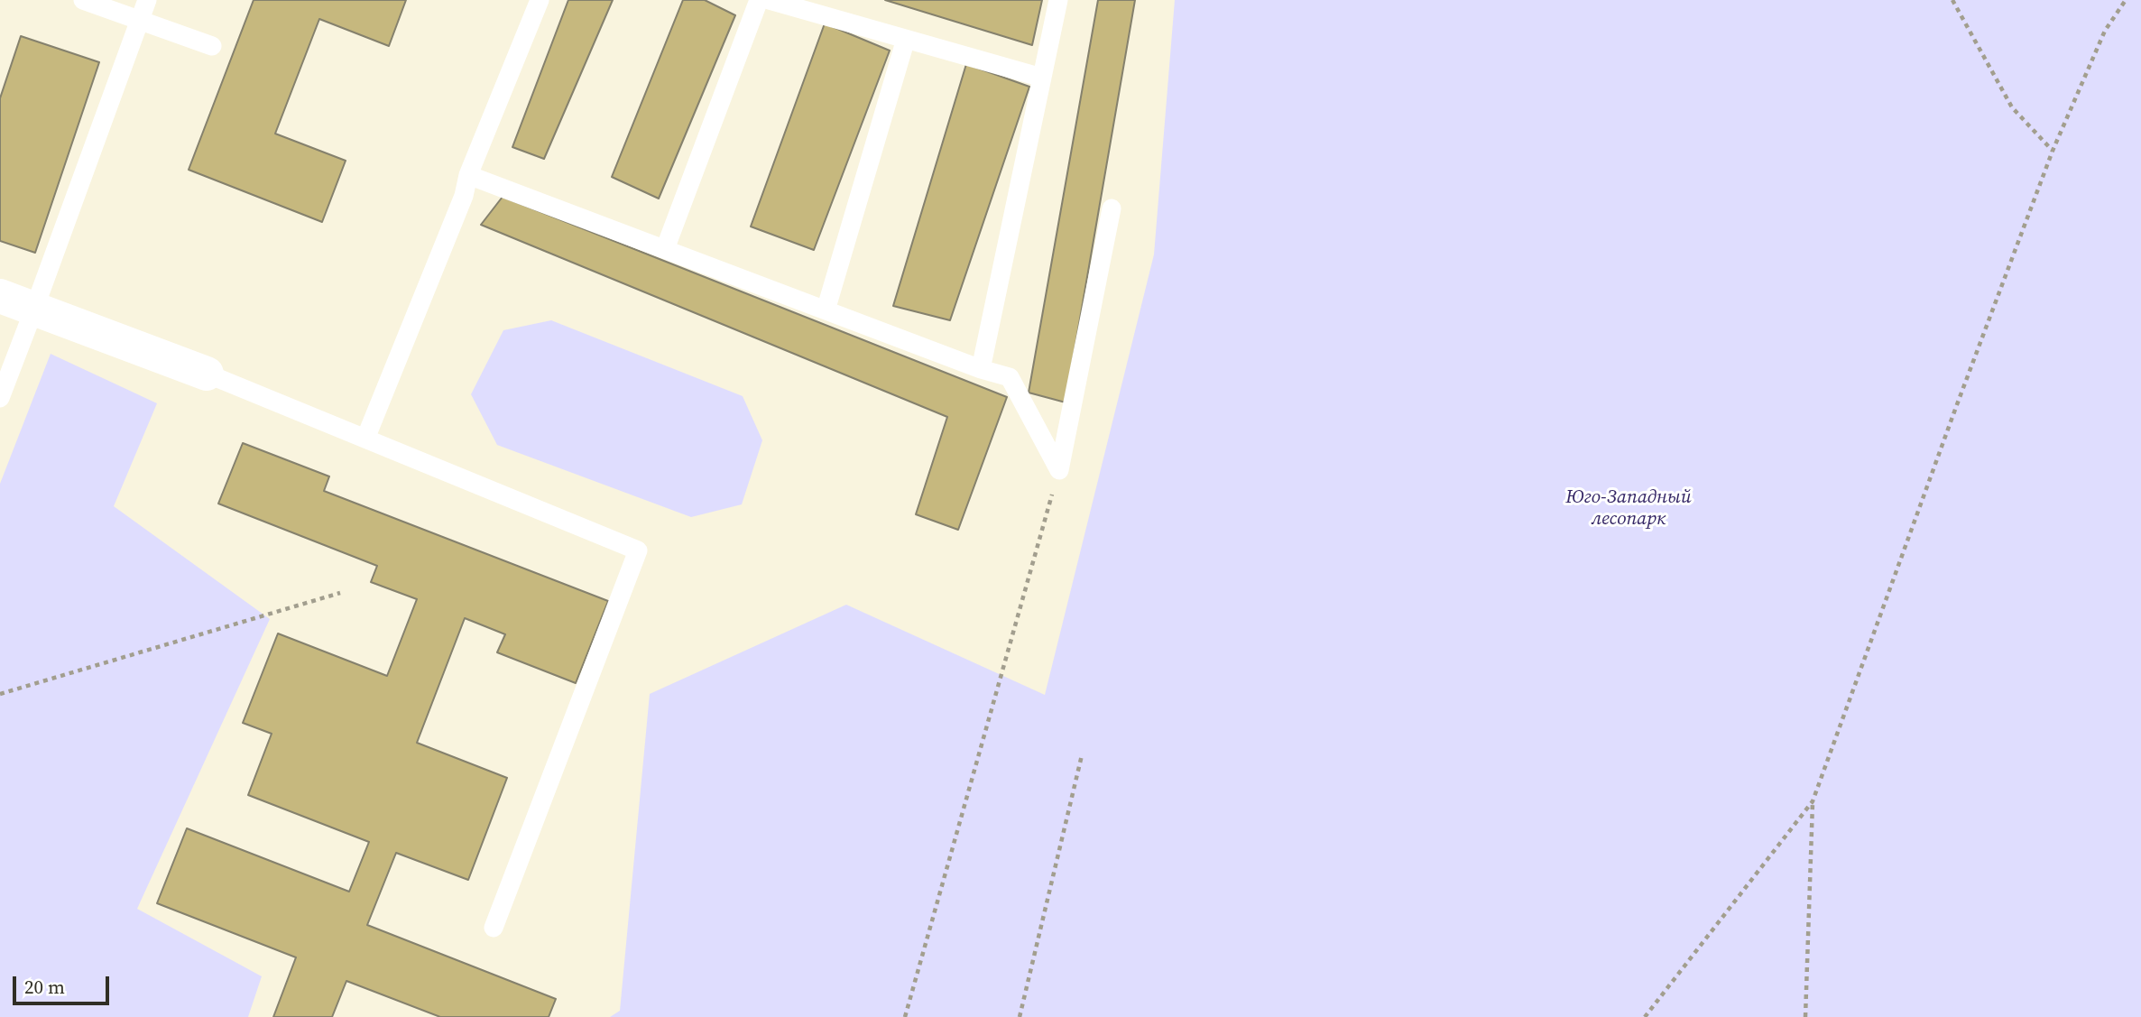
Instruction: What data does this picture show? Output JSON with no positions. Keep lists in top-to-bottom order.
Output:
{
  "parks": ["Юго-Западный лесопарк"],
  "scale_bar": "20 m"
}
